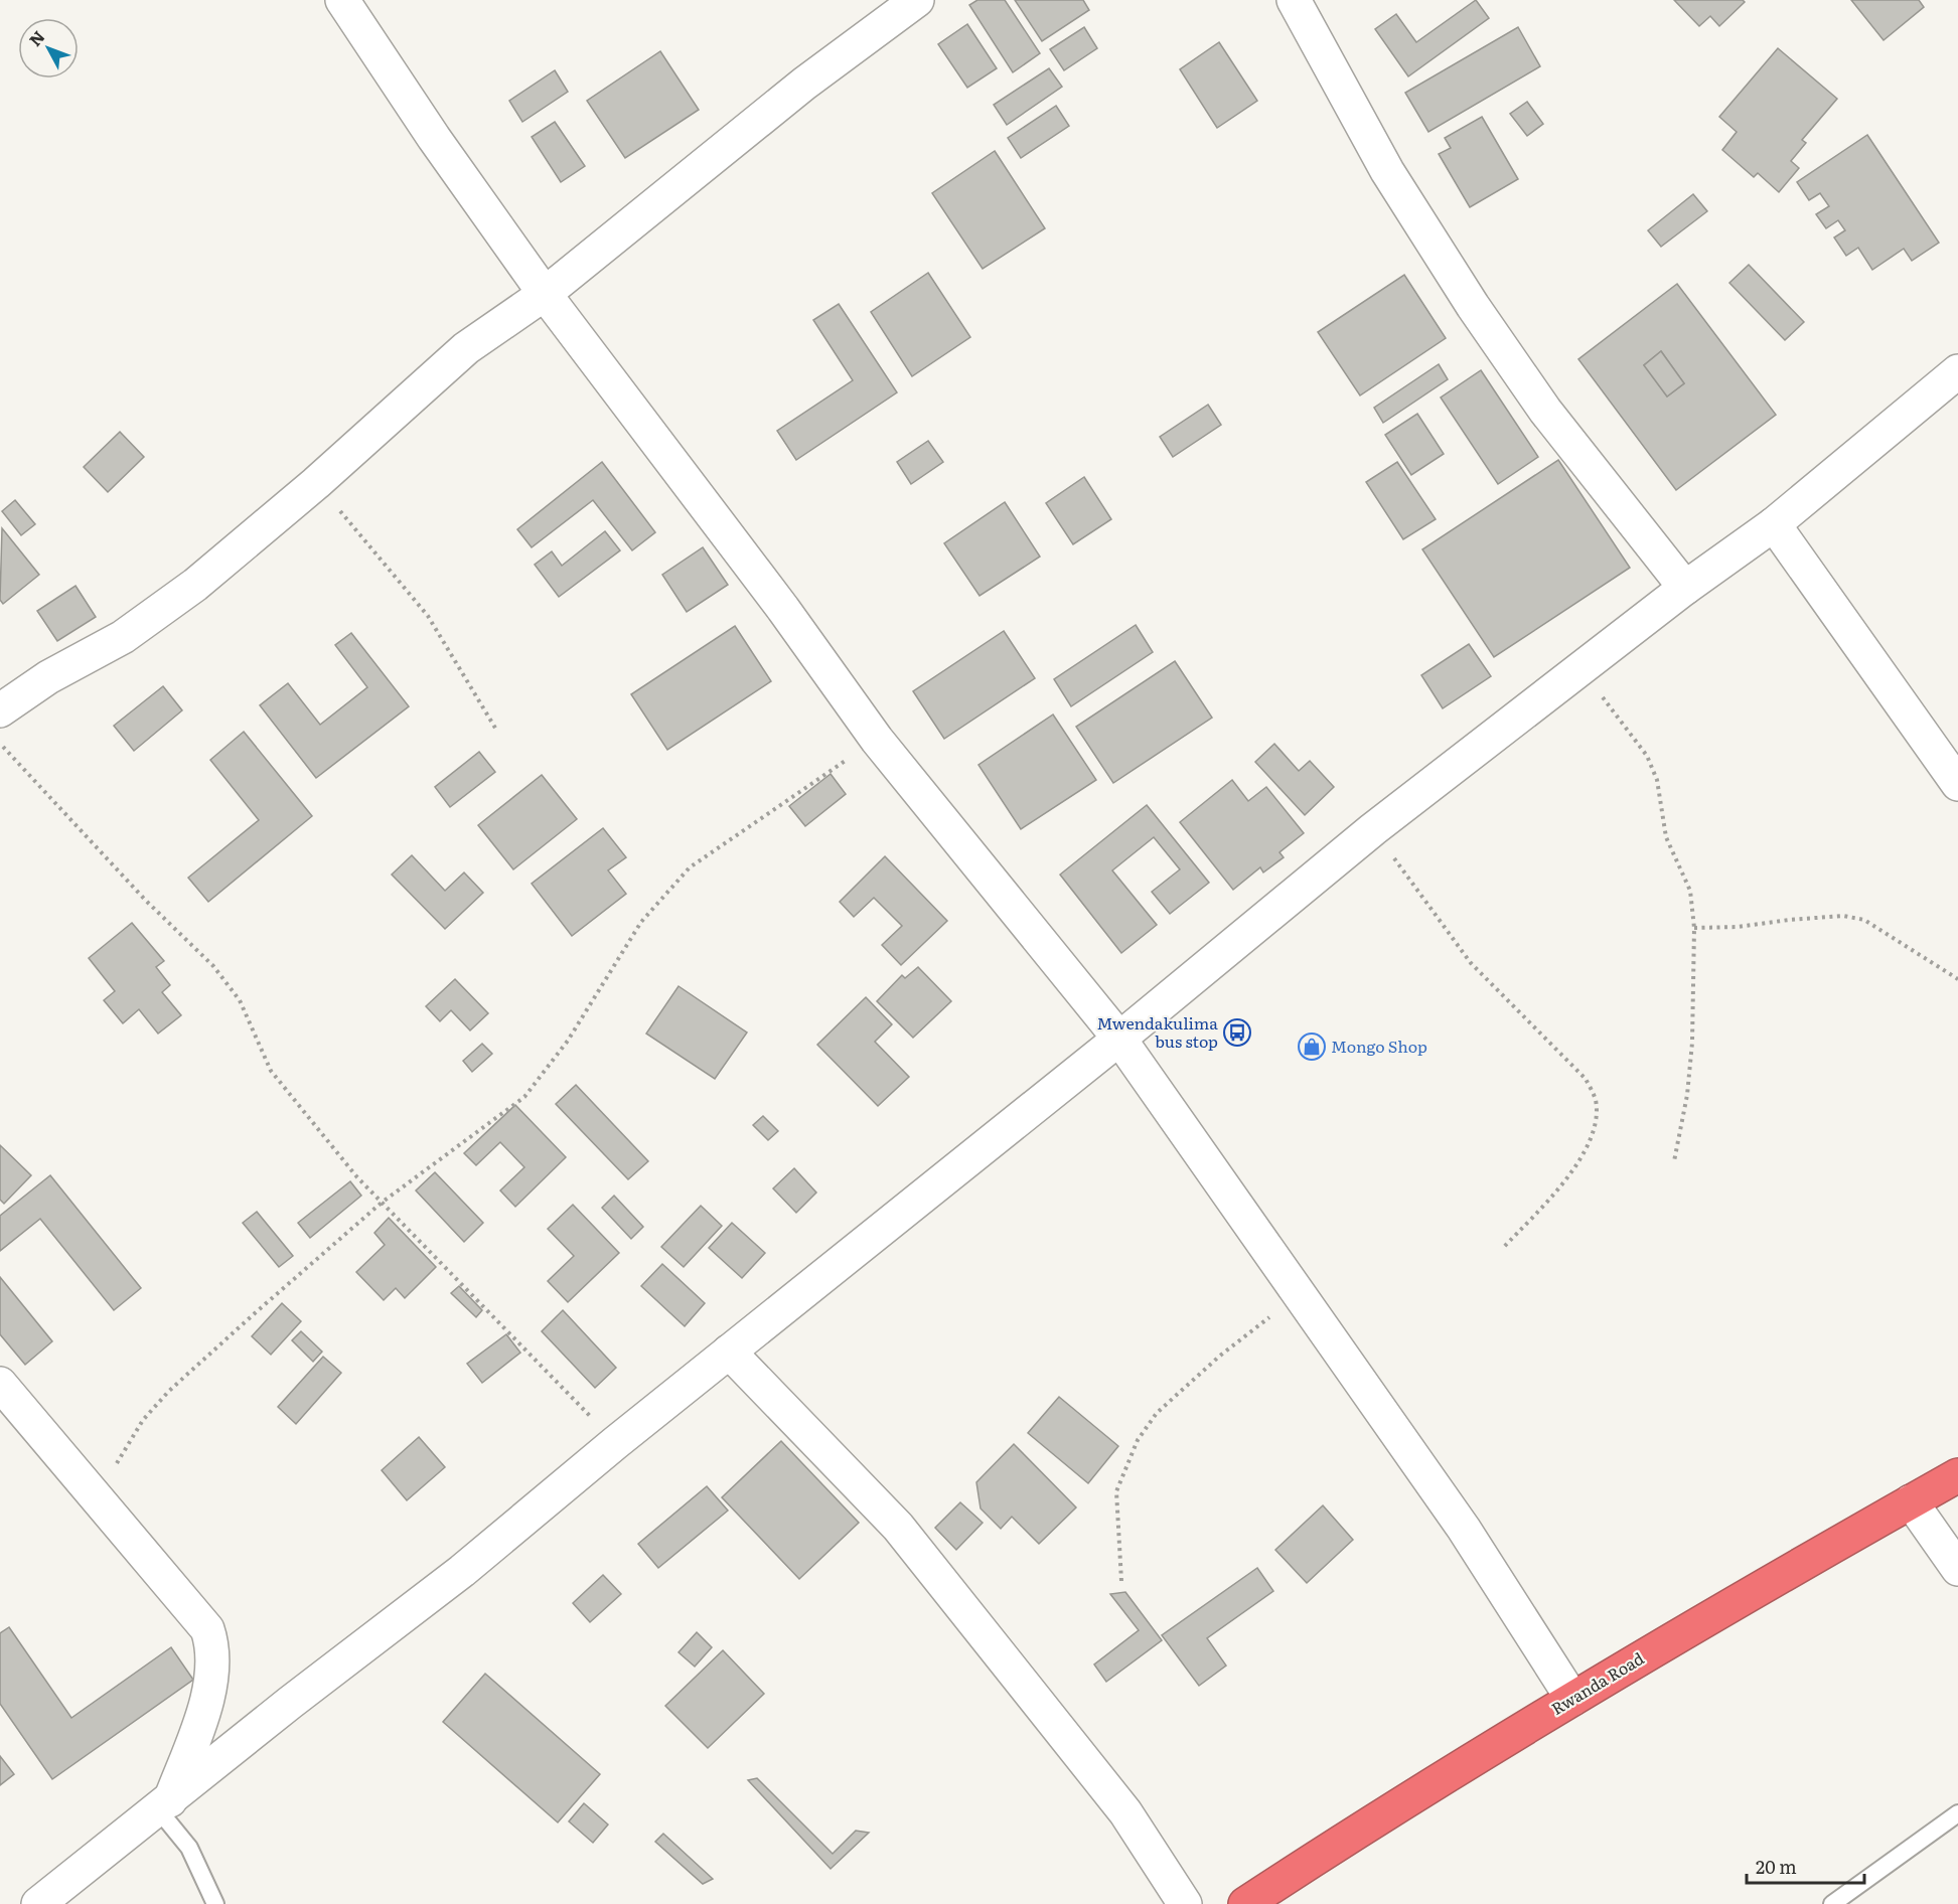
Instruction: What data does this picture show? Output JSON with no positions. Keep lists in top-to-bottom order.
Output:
{
  "streets": {
    "highway": ["Rwanda Road"]
  },
  "places": {
    "bus stop": ["Mwendakulima bus stop"],
    "shop": ["Mongo Shop"]
  },
  "scale_bar": "20 m",
  "north": "top left"
}
